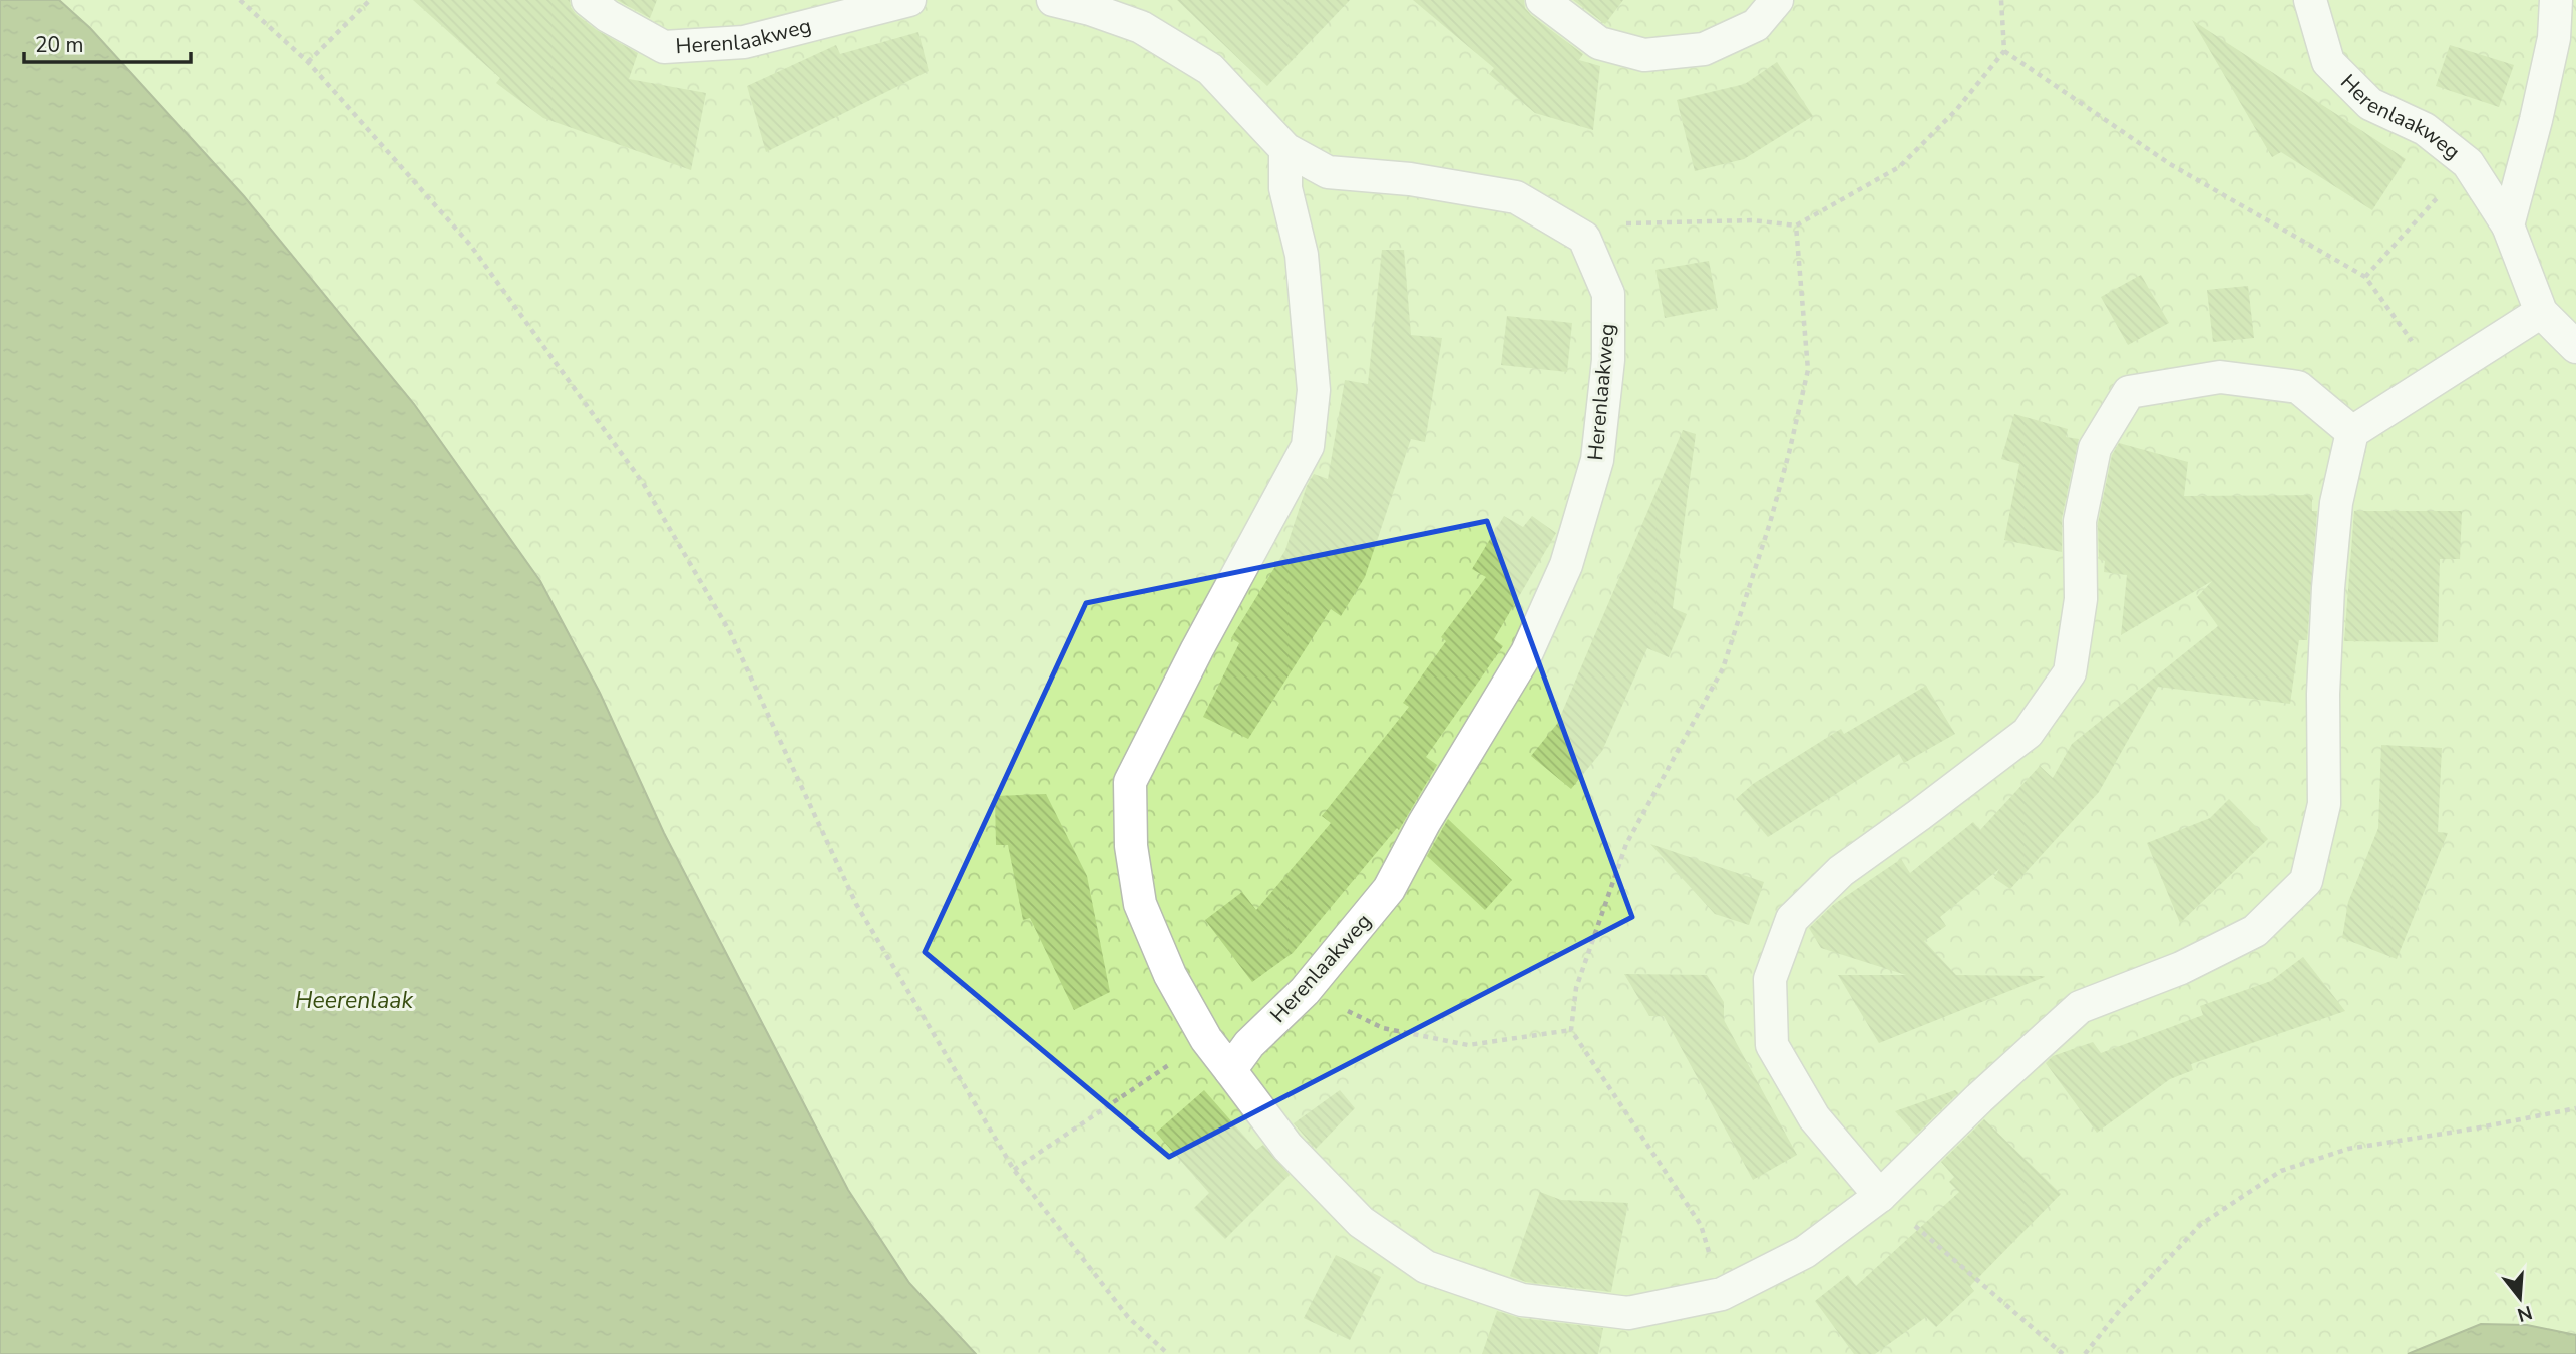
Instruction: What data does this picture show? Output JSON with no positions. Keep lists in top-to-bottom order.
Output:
{
  "streets": {
    "lane": ["Herenlaakweg"]
  },
  "water": ["Heerenlaak"],
  "scale_bar": "20 m",
  "north": "bottom"
}
